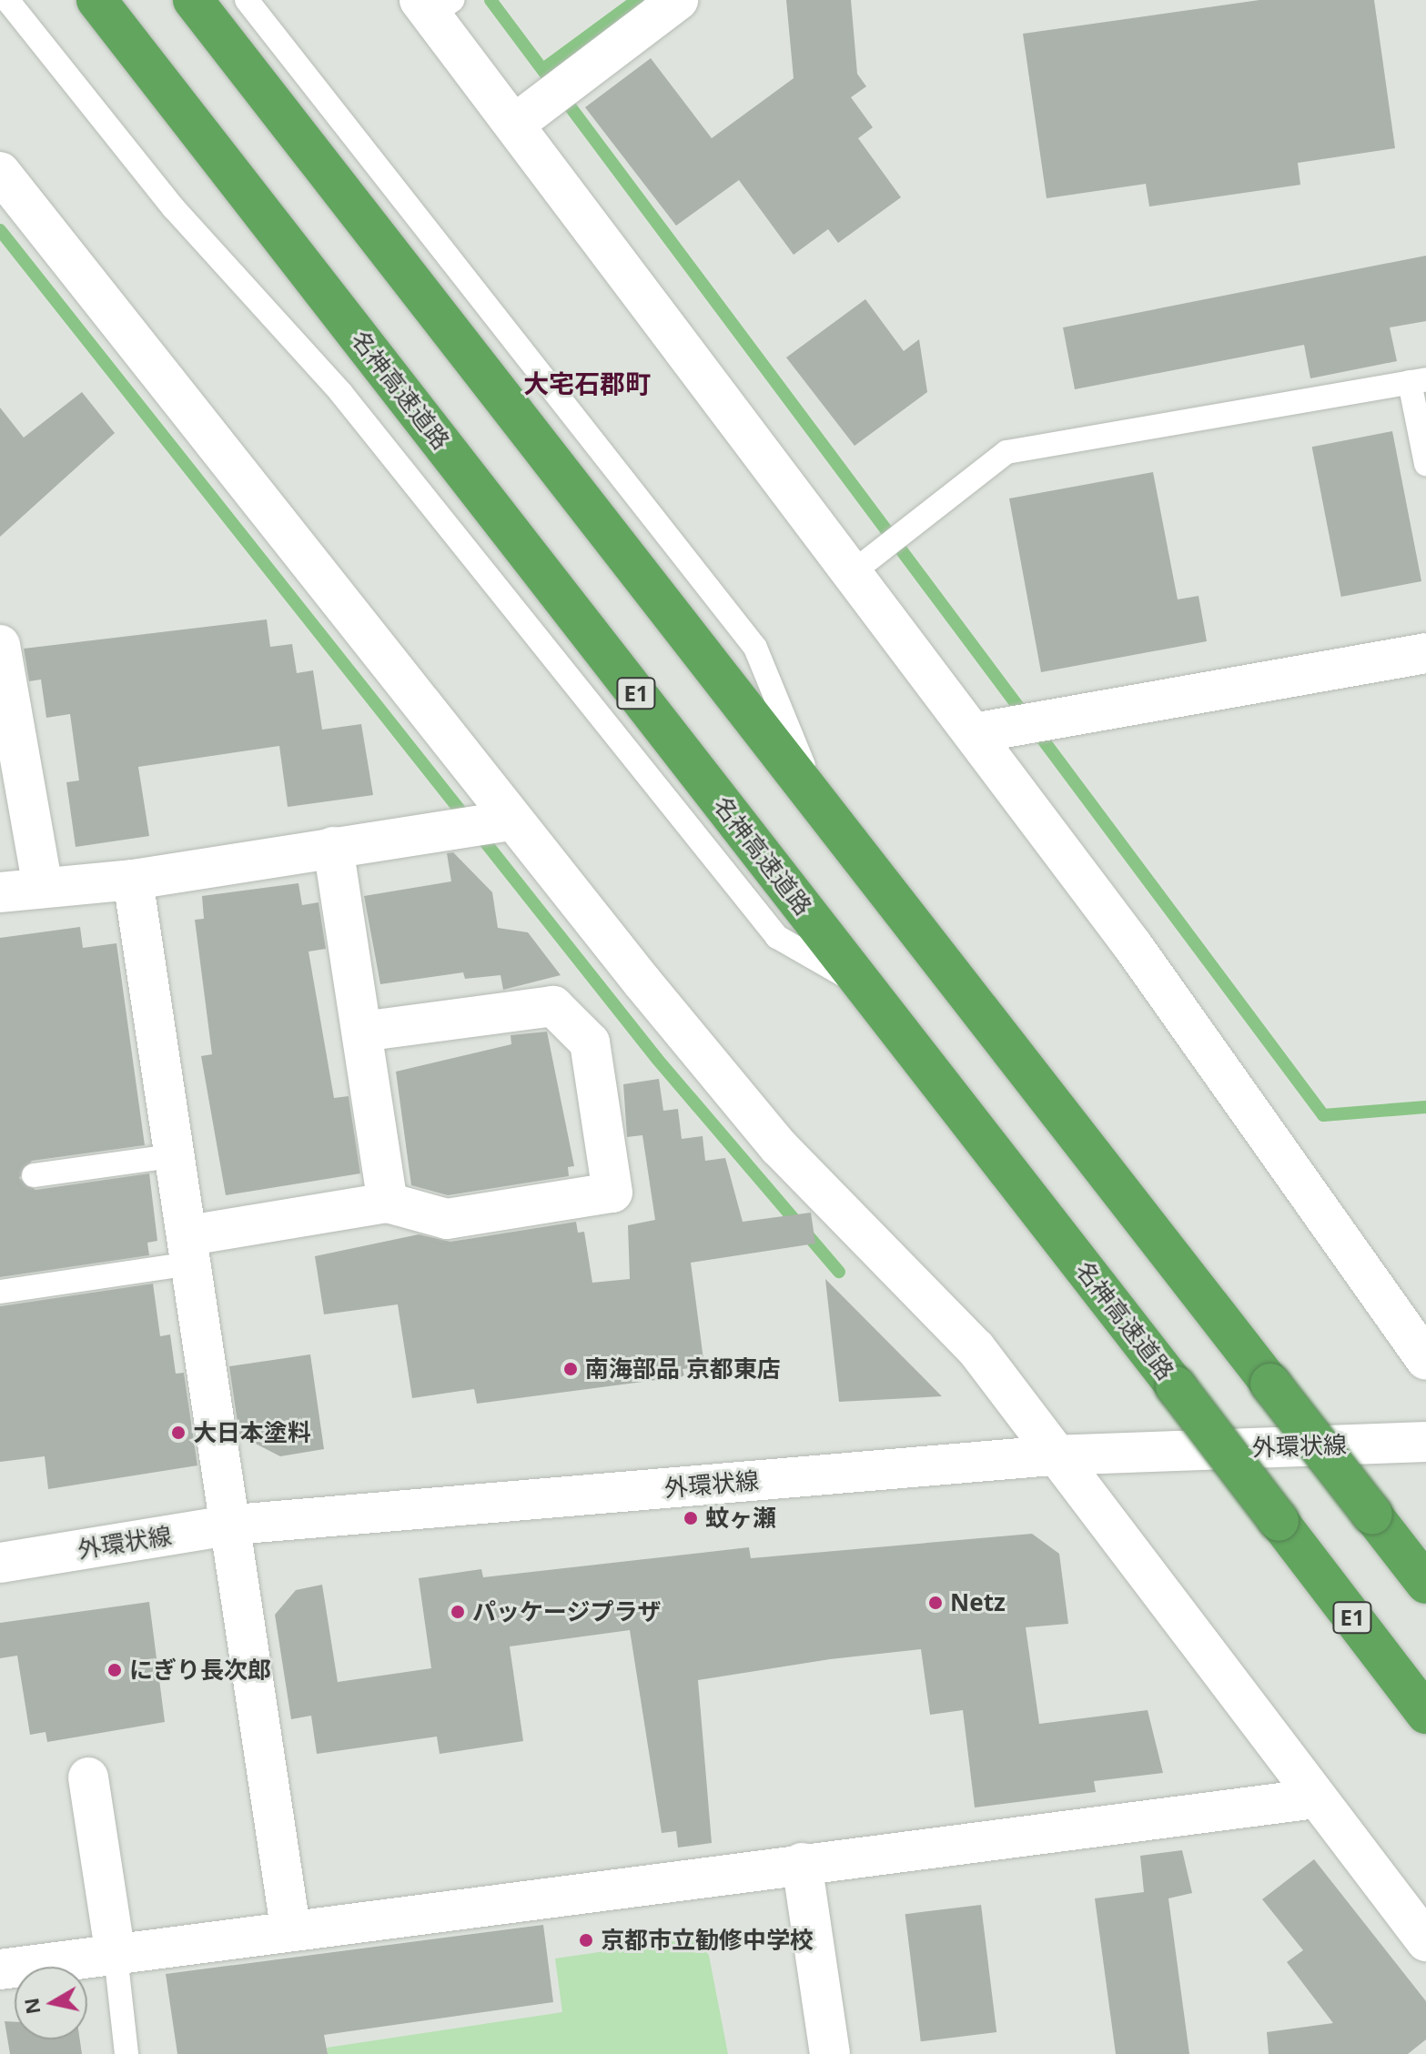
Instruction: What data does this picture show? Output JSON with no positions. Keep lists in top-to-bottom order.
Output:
{
  "streets": {
    "highway": ["名神高速道路", "E1"],
    "street": ["外環状線"]
  },
  "districts": ["大宅石郡町"],
  "places": [
    "南海部品 京都東店",
    "大日本塗料",
    "蚊ヶ瀬",
    "Netz",
    "パッケージプラザ",
    "にぎり長次郎",
    "京都市立勧修中学校"
  ],
  "north": "left"
}
